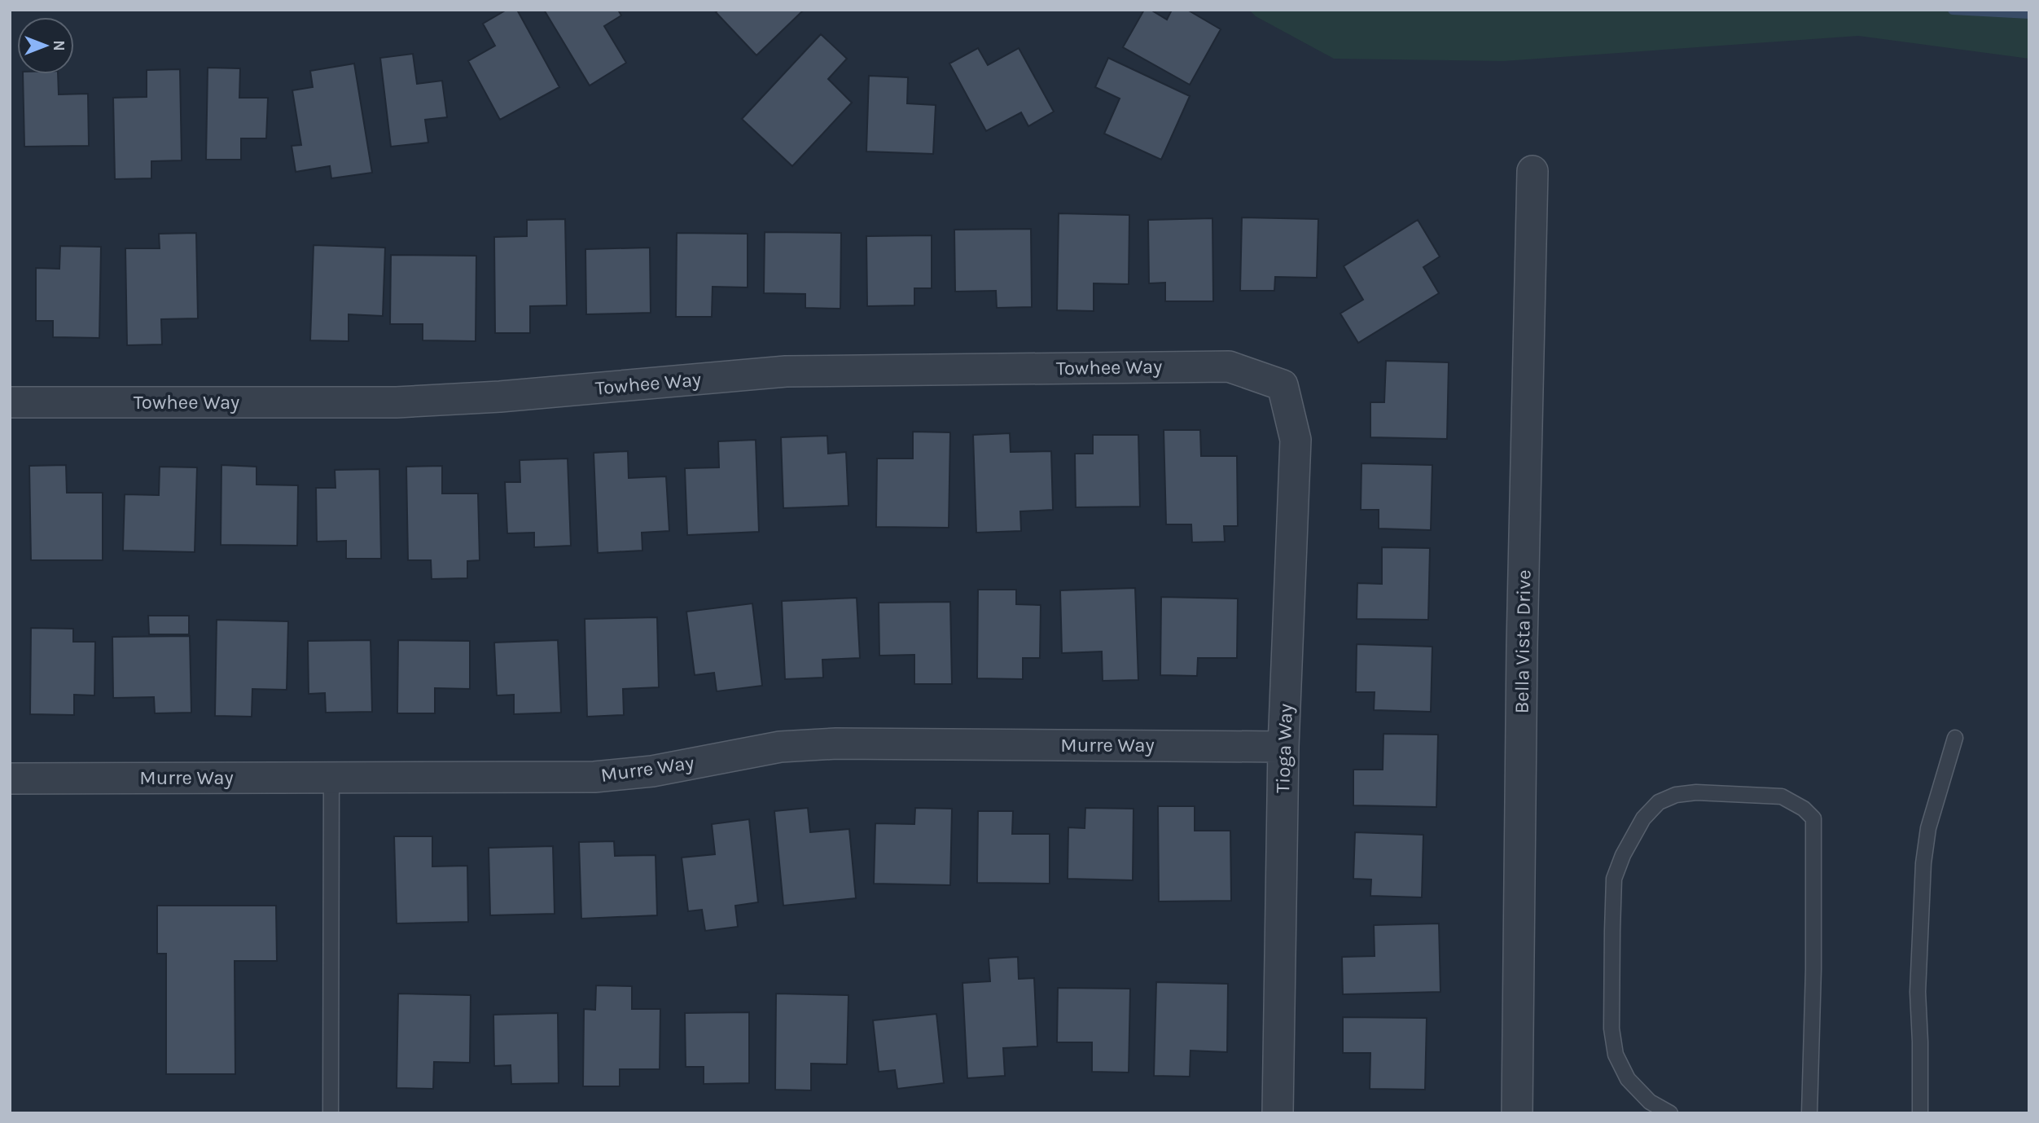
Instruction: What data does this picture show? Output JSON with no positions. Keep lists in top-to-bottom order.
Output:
{
  "streets": {
    "street": [
      "Towhee Way",
      "Bella Vista Drive",
      "Murre Way",
      "Tioga Way"
    ]
  },
  "crossings": [
    ["Towhee Way", "Tioga Way"],
    ["Murre Way", "Tioga Way"]
  ],
  "north": "right"
}
